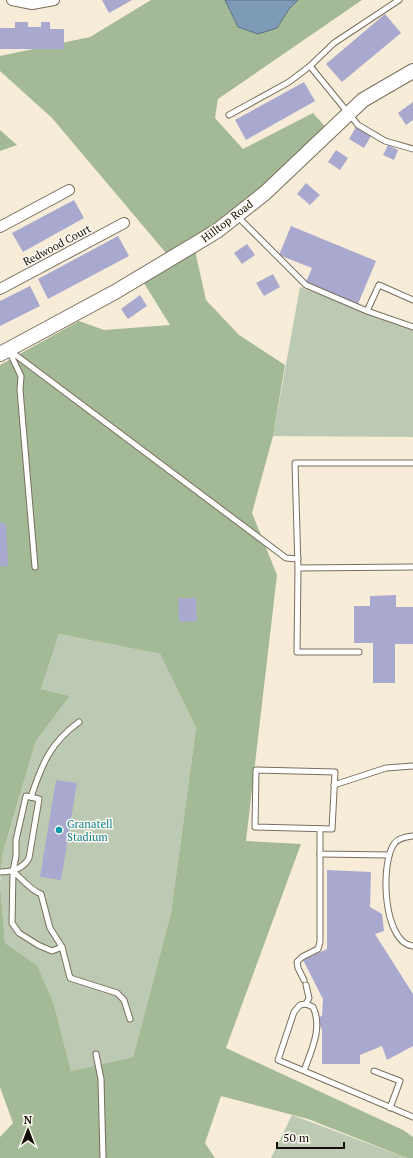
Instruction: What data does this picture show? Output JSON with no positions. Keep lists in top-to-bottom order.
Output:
{
  "streets": {
    "street": ["Hilltop Road", "Redwood Court"]
  },
  "places": ["Granatell Stadium"],
  "scale_bar": "50 m",
  "north": "top"
}
